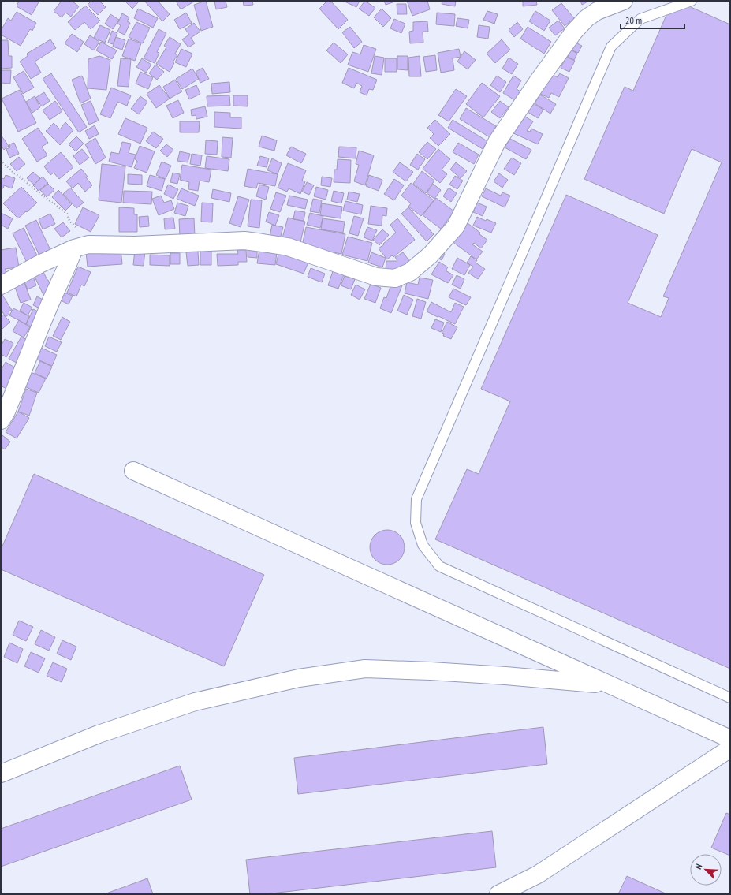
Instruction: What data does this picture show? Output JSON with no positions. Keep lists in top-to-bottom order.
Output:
{
  "scale_bar": "20 m",
  "north": "top left"
}
